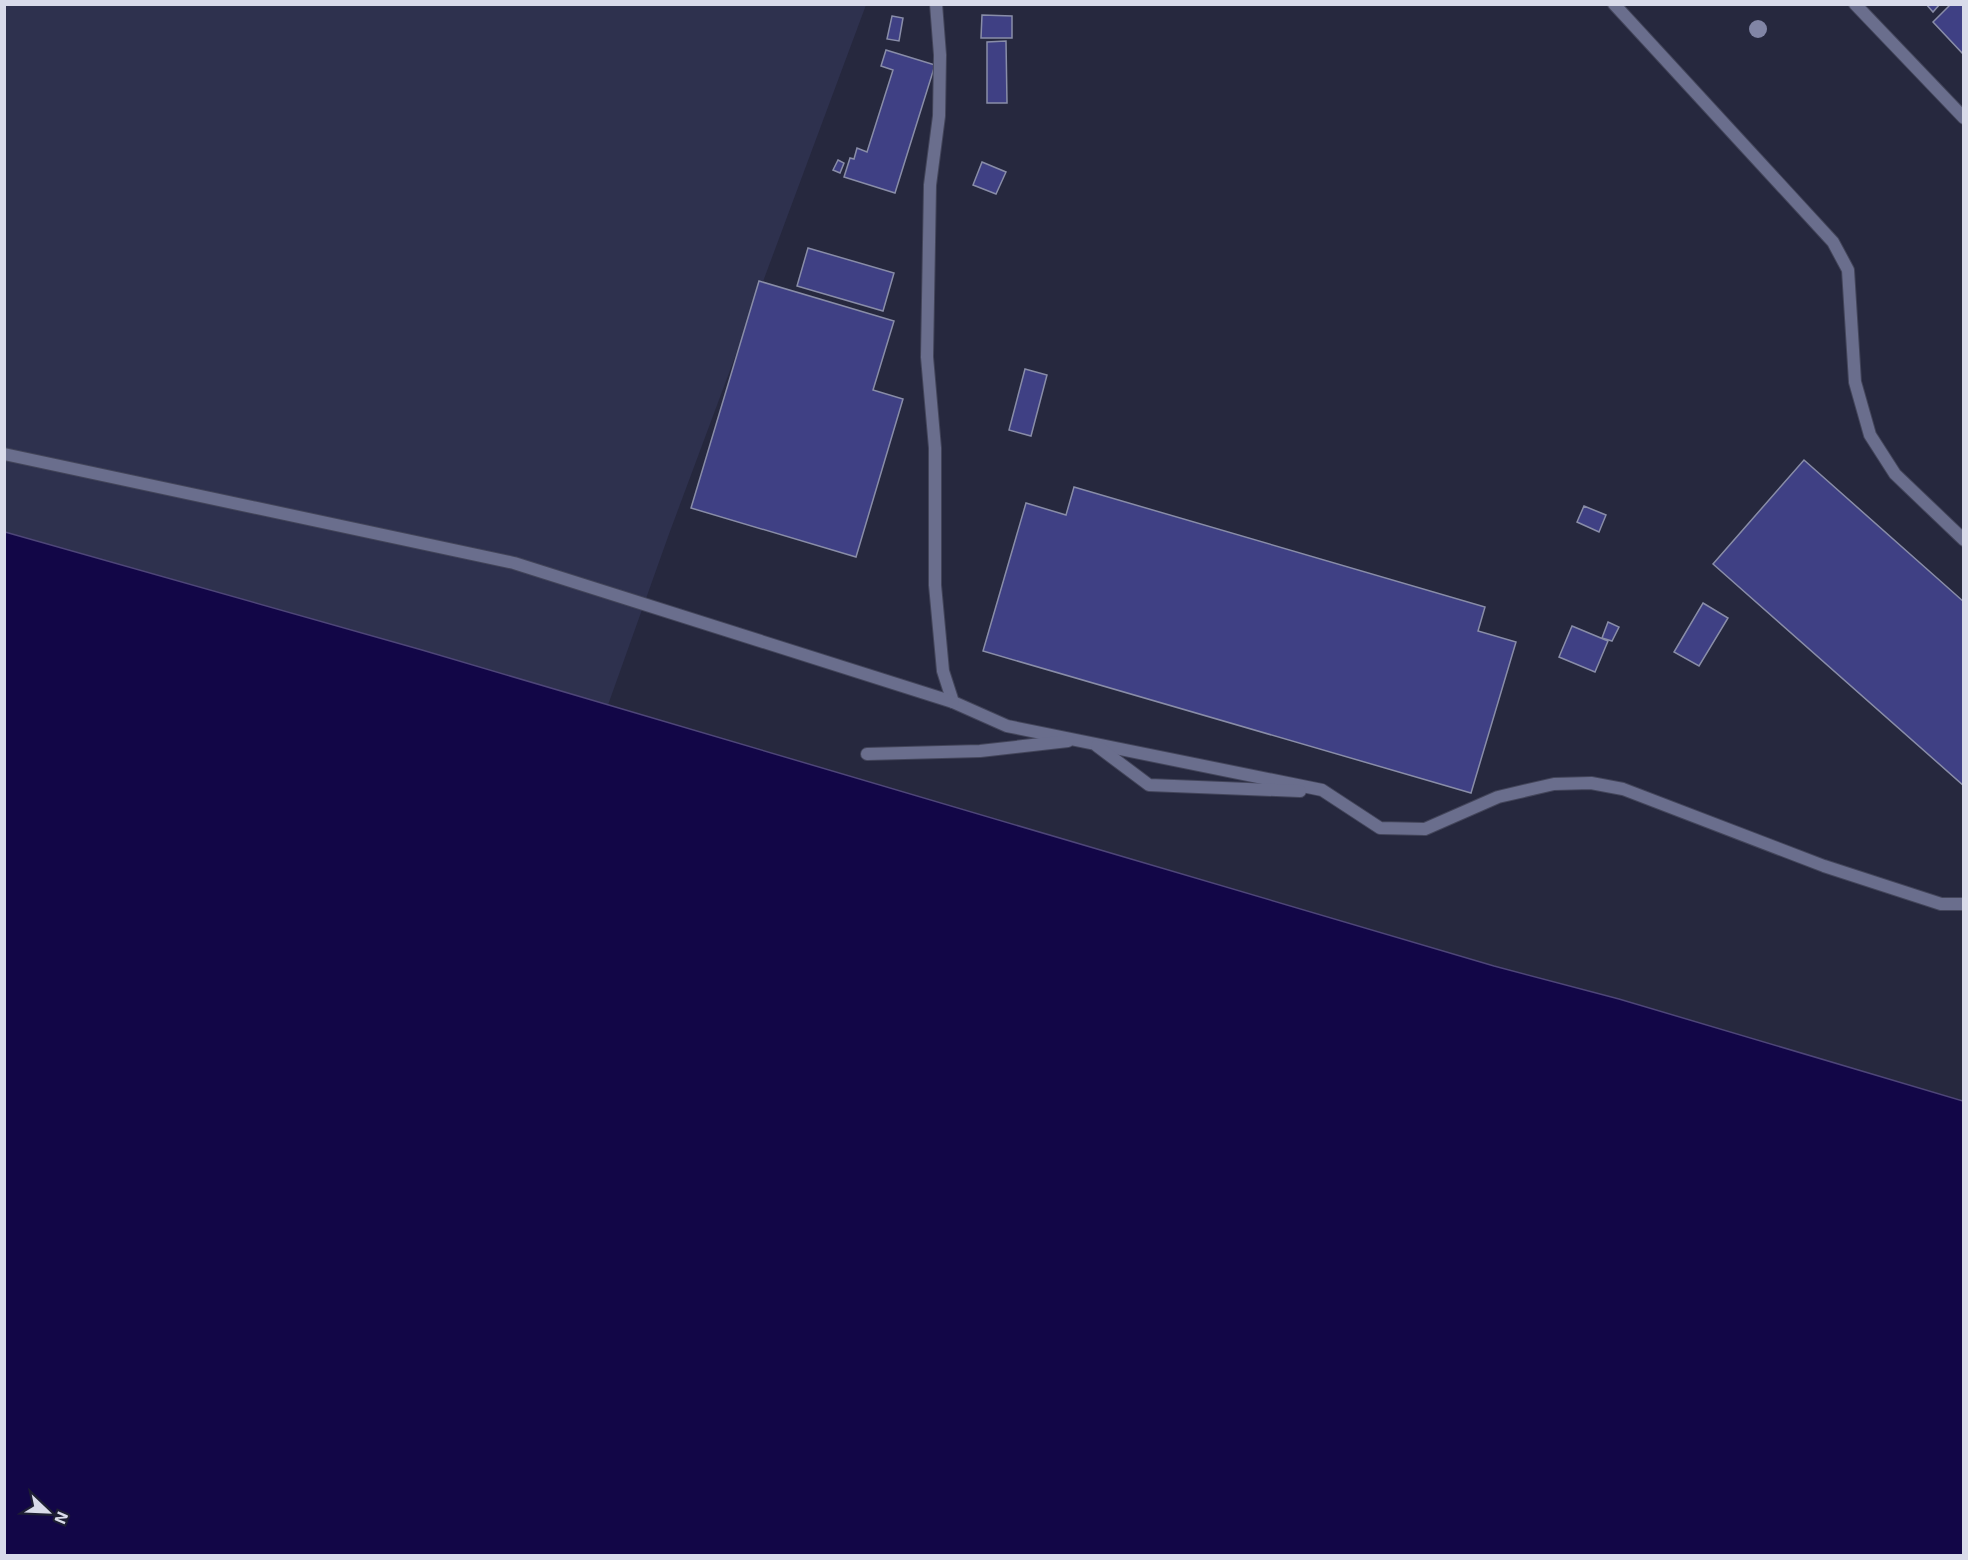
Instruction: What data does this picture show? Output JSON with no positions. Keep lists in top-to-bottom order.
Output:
{
  "north": "bottom right"
}
